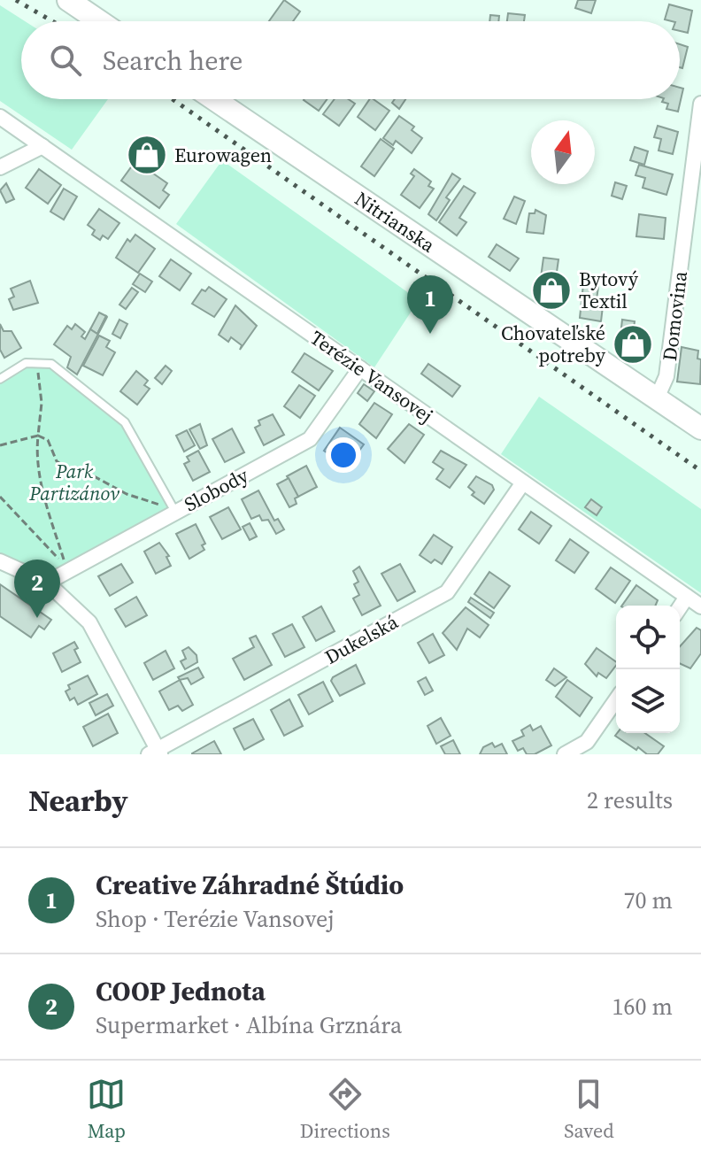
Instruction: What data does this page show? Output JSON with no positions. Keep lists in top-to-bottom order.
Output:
{
  "streets": {
    "main road": ["Nitrianska"],
    "street": [
      "Domovina",
      "Terézie Vansovej",
      "Slobody",
      "Dukelská"
    ]
  },
  "crossings": [
    ["Nitrianska", "Domovina"],
    ["Terézie Vansovej", "Slobody"],
    ["Terézie Vansovej", "Dukelská"]
  ],
  "parks": ["Park Partizánov"],
  "places": {
    "shop": ["Eurowagen", "Bytový Textil", "Chovateľské potreby"]
  },
  "north": "top",
  "page": {
    "search": "Search here",
    "pins": ["1", "2"],
    "heading": ["Nearby", "2 results"],
    "list": [
      {
        "mark": "1",
        "name": "Creative Záhradné Štúdio",
        "note": "Shop · Terézie Vansovej",
        "value": "70 m"
      },
      {
        "mark": "2",
        "name": "COOP Jednota",
        "note": "Supermarket · Albína Grznára",
        "value": "160 m"
      }
    ],
    "nav": ["Map", "Directions", "Saved"]
  }
}
